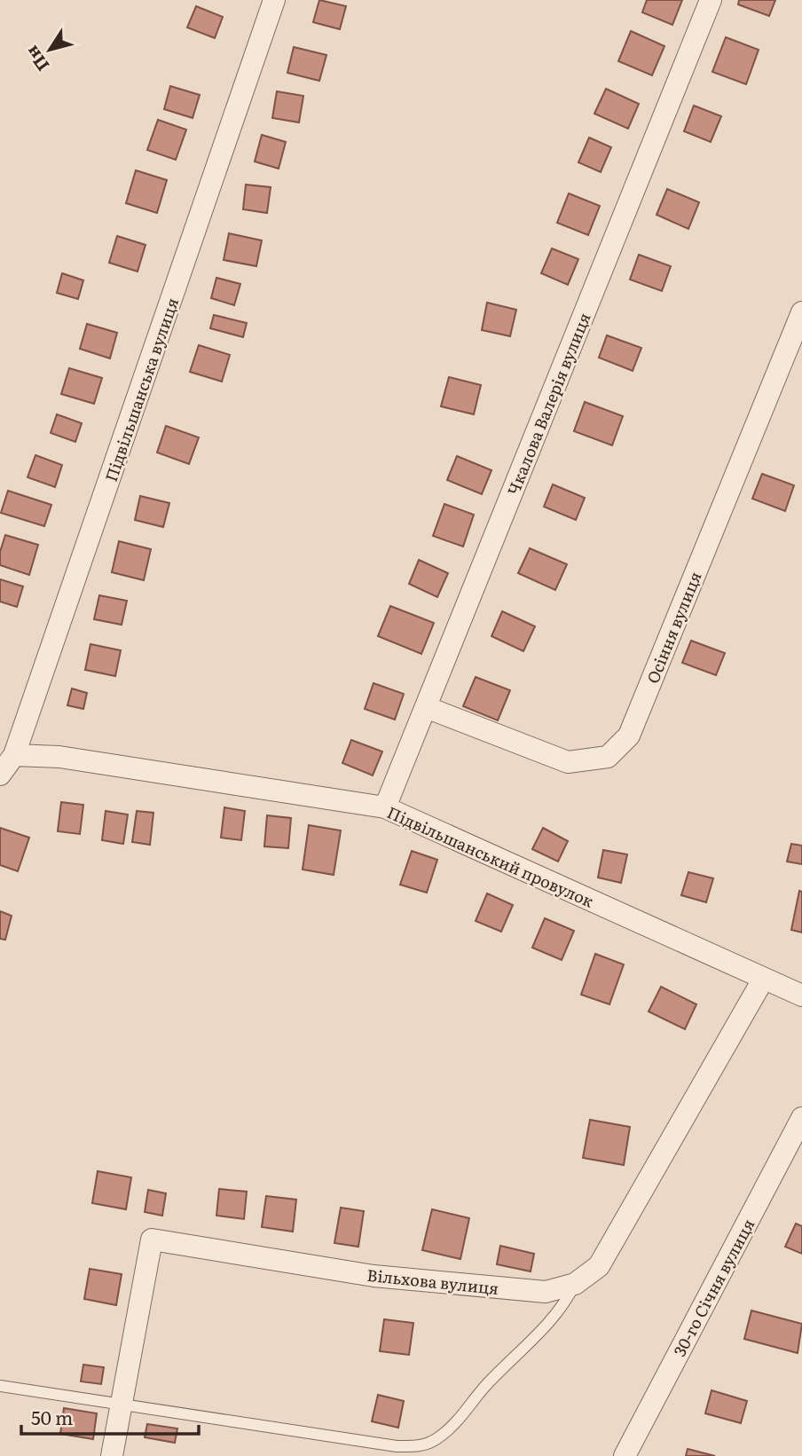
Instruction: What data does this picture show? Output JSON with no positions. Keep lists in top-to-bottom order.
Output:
{
  "streets": {
    "street": [
      "Підвільшанська вулиця",
      "Чкалова Валерія вулиця",
      "Осіння вулиця",
      "Підвільшанський провулок",
      "Вільхова вулиця",
      "30-го Січня вулиця"
    ]
  },
  "crossings": [
    ["Підвільшанська вулиця", "Підвільшанський провулок"],
    ["Чкалова Валерія вулиця", "Осіння вулиця"],
    ["Чкалова Валерія вулиця", "Підвільшанський провулок"],
    ["Підвільшанський провулок", "Вільхова вулиця"]
  ],
  "scale_bar": "50 m",
  "north": "bottom left"
}
